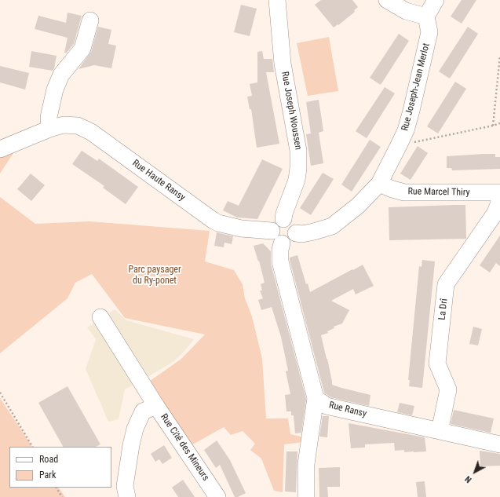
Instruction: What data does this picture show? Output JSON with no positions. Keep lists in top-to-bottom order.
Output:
{
  "streets": {
    "street": [
      "Rue Joseph-Jean Merlot",
      "Rue Joseph Woussen",
      "Rue Haute Ransy",
      "Rue Marcel Thiry",
      "La Drî",
      "Rue Ransy",
      "Rue Cité des Mineurs"
    ]
  },
  "crossings": [
    ["Rue Joseph-Jean Merlot", "Rue Joseph Woussen"],
    ["Rue Joseph-Jean Merlot", "Rue Haute Ransy"],
    ["Rue Joseph-Jean Merlot", "Rue Marcel Thiry"],
    ["Rue Joseph Woussen", "Rue Haute Ransy"],
    ["La Drî", "Rue Ransy"]
  ],
  "parks": ["Parc paysager du Ry-ponet"],
  "legend": ["Road", "Park"],
  "north": "bottom left"
}
